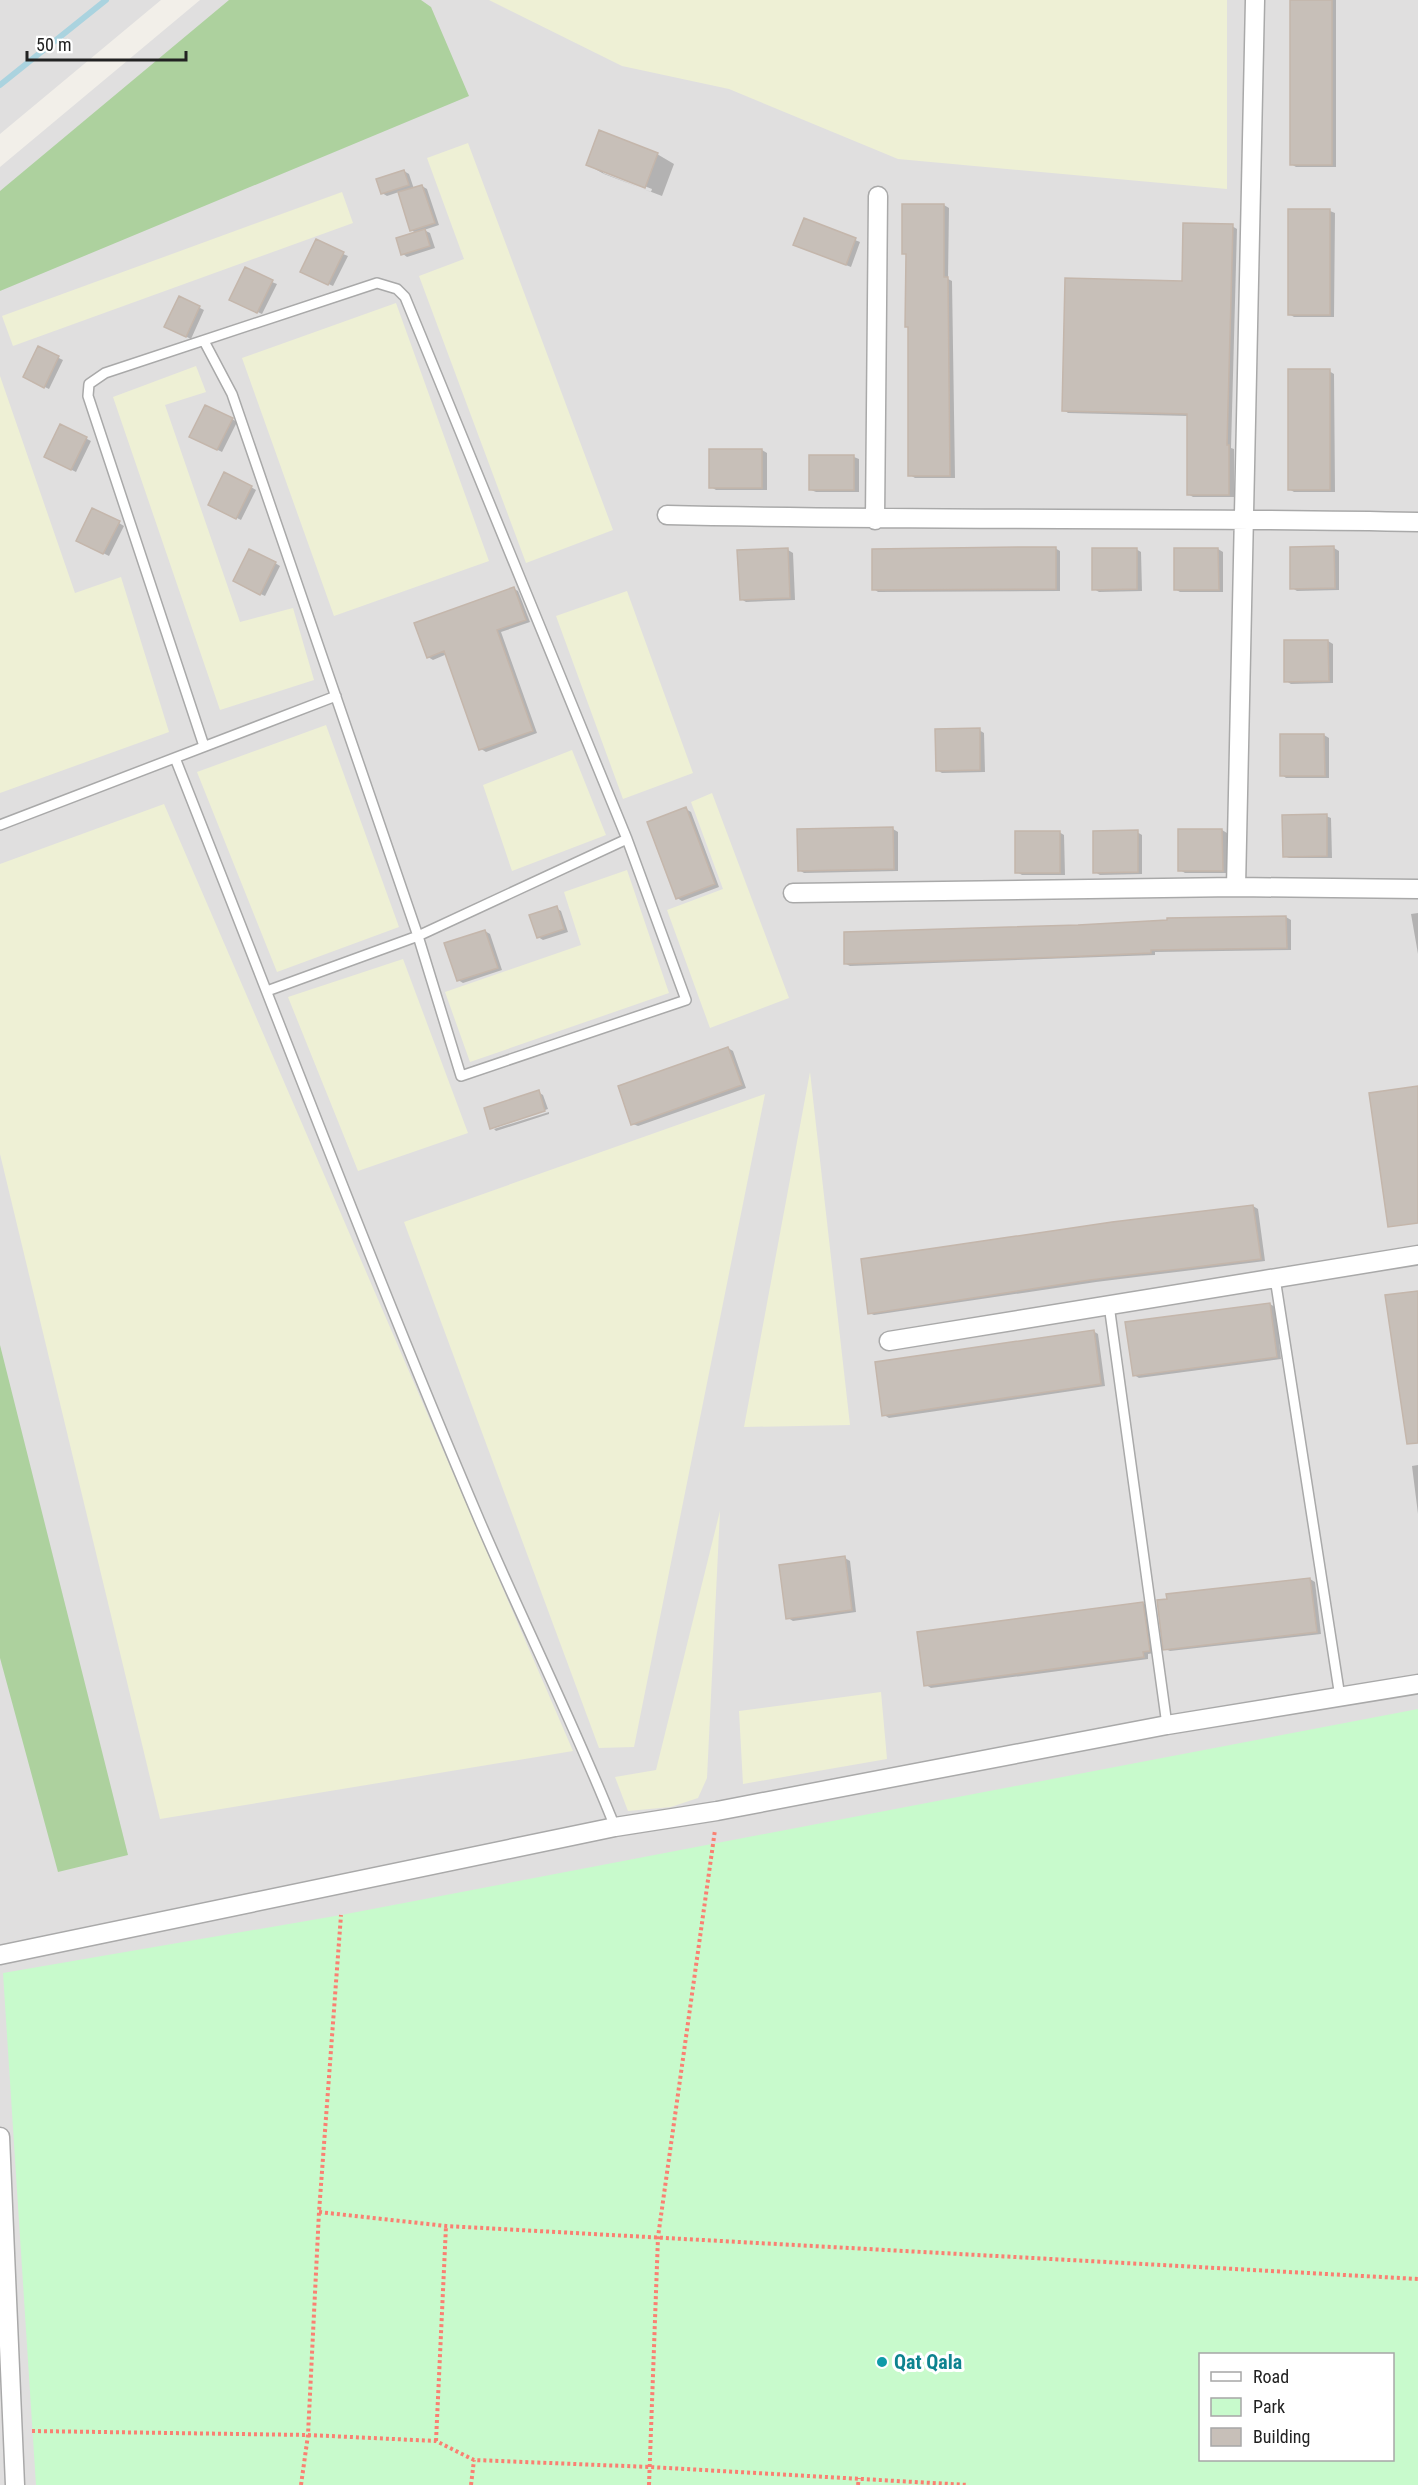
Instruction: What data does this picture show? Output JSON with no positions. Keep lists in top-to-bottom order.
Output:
{
  "places": ["Qat Qala"],
  "legend": ["Road", "Park", "Building"],
  "scale_bar": "50 m"
}
